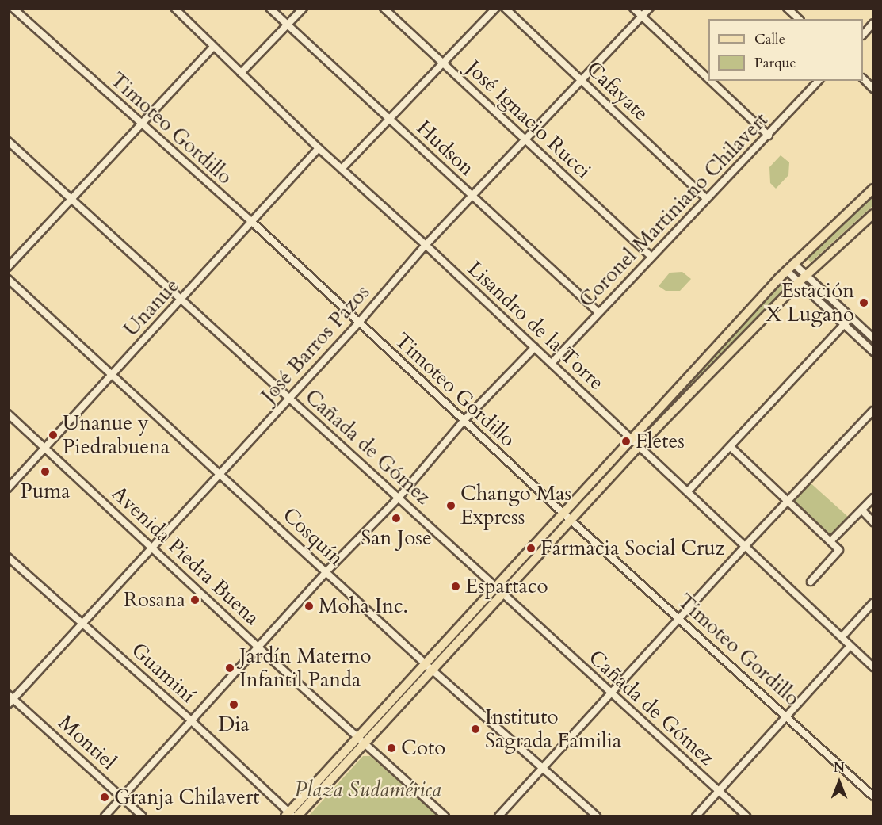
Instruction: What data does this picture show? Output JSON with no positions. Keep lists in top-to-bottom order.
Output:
{
  "streets": {
    "street": [
      "Cafayate",
      "José Ignacio Rucci",
      "Timoteo Gordillo",
      "Hudson",
      "Coronel Martiniano Chilavert",
      "Unanue",
      "Lisandro de la Torre",
      "José Barros Pazos",
      "Cañada de Gómez",
      "Cosquín",
      "Avenida Piedra Buena",
      "Guaminí",
      "Montiel"
    ]
  },
  "crossings": [
    ["Cafayate", "Coronel Martiniano Chilavert"],
    ["Cafayate", "José Barros Pazos"],
    ["José Ignacio Rucci", "Coronel Martiniano Chilavert"],
    ["José Ignacio Rucci", "José Barros Pazos"],
    ["Timoteo Gordillo", "Unanue"],
    ["Timoteo Gordillo", "José Barros Pazos"],
    ["Hudson", "Coronel Martiniano Chilavert"],
    ["Hudson", "José Barros Pazos"],
    ["Coronel Martiniano Chilavert", "Lisandro de la Torre"],
    ["Unanue", "Lisandro de la Torre"],
    ["Unanue", "Cañada de Gómez"],
    ["Unanue", "Cosquín"],
    ["Unanue", "Avenida Piedra Buena"],
    ["Lisandro de la Torre", "José Barros Pazos"],
    ["José Barros Pazos", "Cañada de Gómez"],
    ["José Barros Pazos", "Cosquín"],
    ["José Barros Pazos", "Avenida Piedra Buena"],
    ["José Barros Pazos", "Guaminí"],
    ["José Barros Pazos", "Montiel"]
  ],
  "parks": ["Plaza Sudamérica"],
  "places": [
    "Estación X Lugano",
    "Unanue y Piedrabuena",
    "Fletes",
    "Puma",
    "Chango Mas Express",
    "San Jose",
    "Farmacia Social Cruz",
    "Espartaco",
    "Rosana",
    "Moha Inc.",
    "Jardín Materno Infantil Panda",
    "Dia",
    "Instituto Sagrada Familia",
    "Coto",
    "Granja Chilavert"
  ],
  "legend": ["Calle", "Parque"],
  "north": "top"
}
